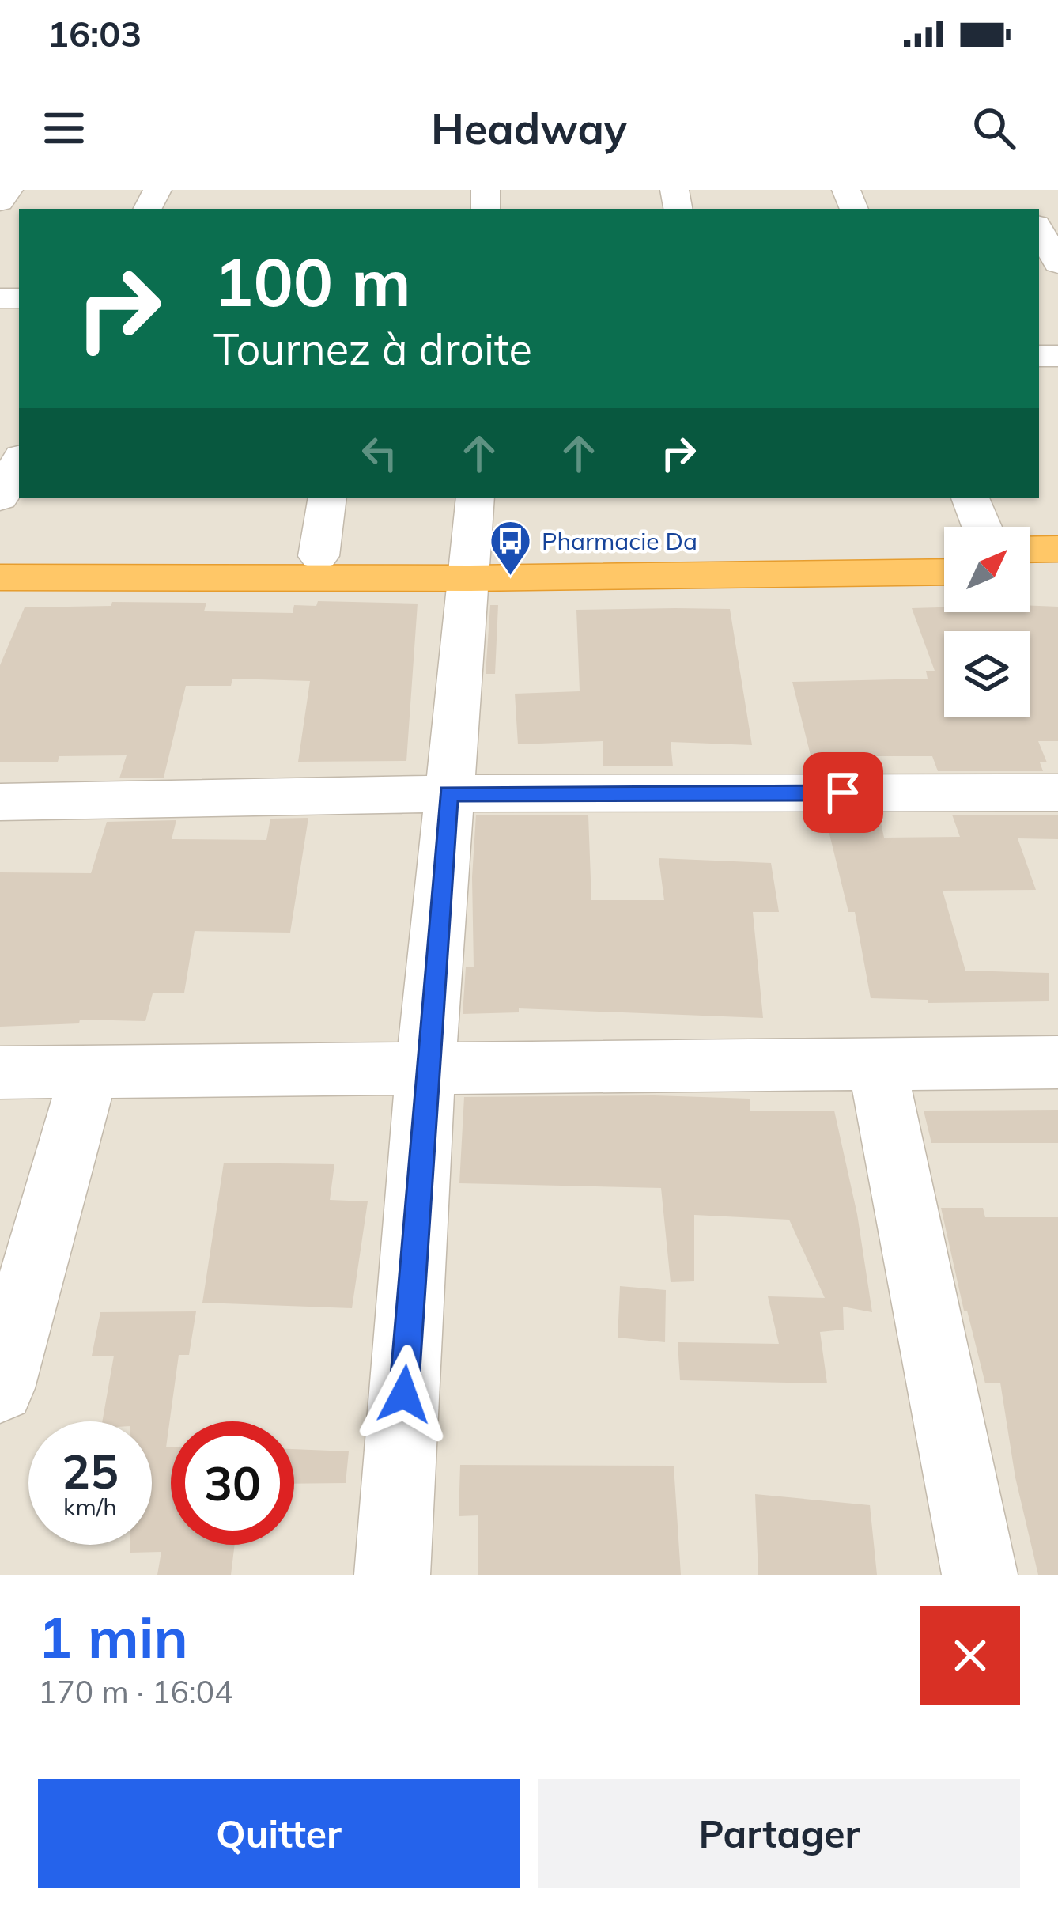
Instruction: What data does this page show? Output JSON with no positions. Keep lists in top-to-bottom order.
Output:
{
  "places": {
    "bus stop": ["Pharmacie Da"]
  },
  "north": "top right",
  "page": {
    "status": "16:03",
    "header": "Headway",
    "turn": ["100 m", "Tournez à droite"],
    "speed": "25 km/h",
    "limit": "30",
    "heading": ["1 min", "170 m · 16:04"],
    "buttons": ["Quitter", "Partager"]
  }
}
